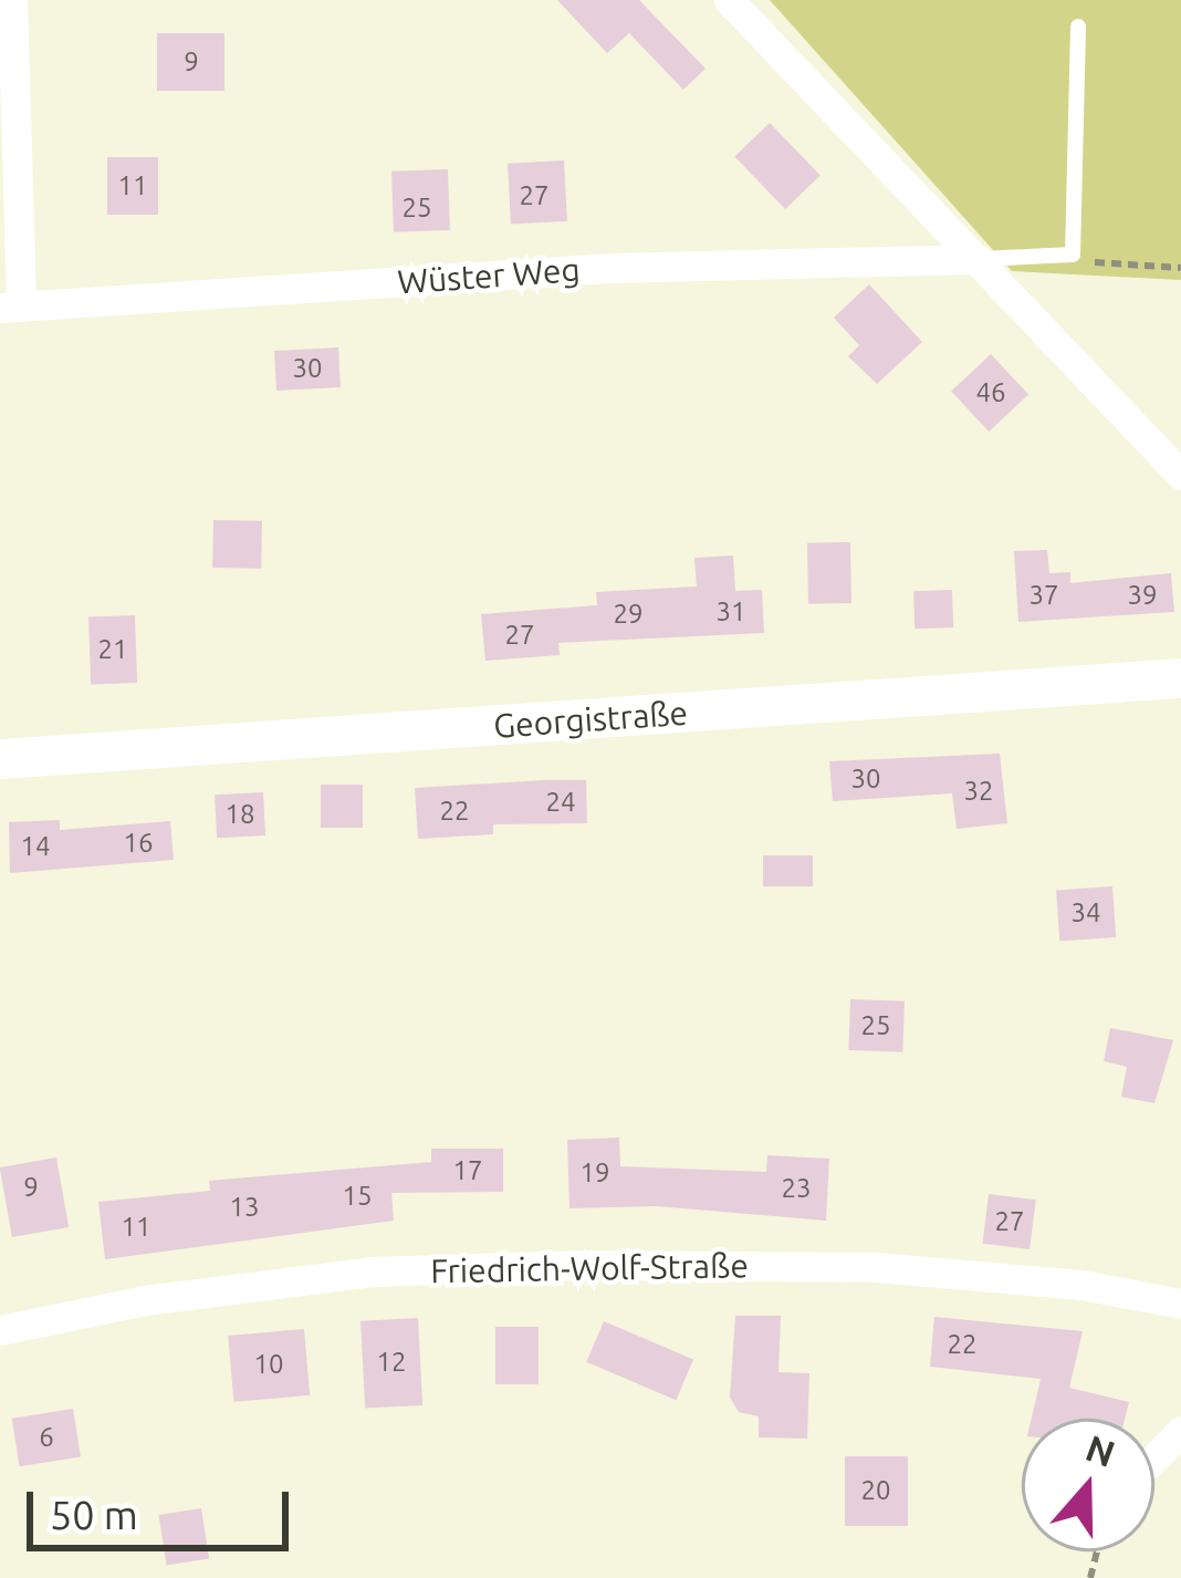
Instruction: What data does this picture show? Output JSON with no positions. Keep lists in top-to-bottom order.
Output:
{
  "streets": {
    "street": ["Wüster Weg", "Georgistraße", "Friedrich-Wolf-Straße"]
  },
  "house_numbers": [
    "9",
    "11",
    "27",
    "25",
    "30",
    "46",
    "37",
    "39",
    "31",
    "29",
    "27",
    "21",
    "30",
    "32",
    "24",
    "22",
    "18",
    "16",
    "14",
    "34",
    "25",
    "17",
    "19",
    "9",
    "23",
    "15",
    "13",
    "27",
    "11",
    "22",
    "12",
    "10",
    "6",
    "20"
  ],
  "scale_bar": "50 m",
  "north": "top"
}
